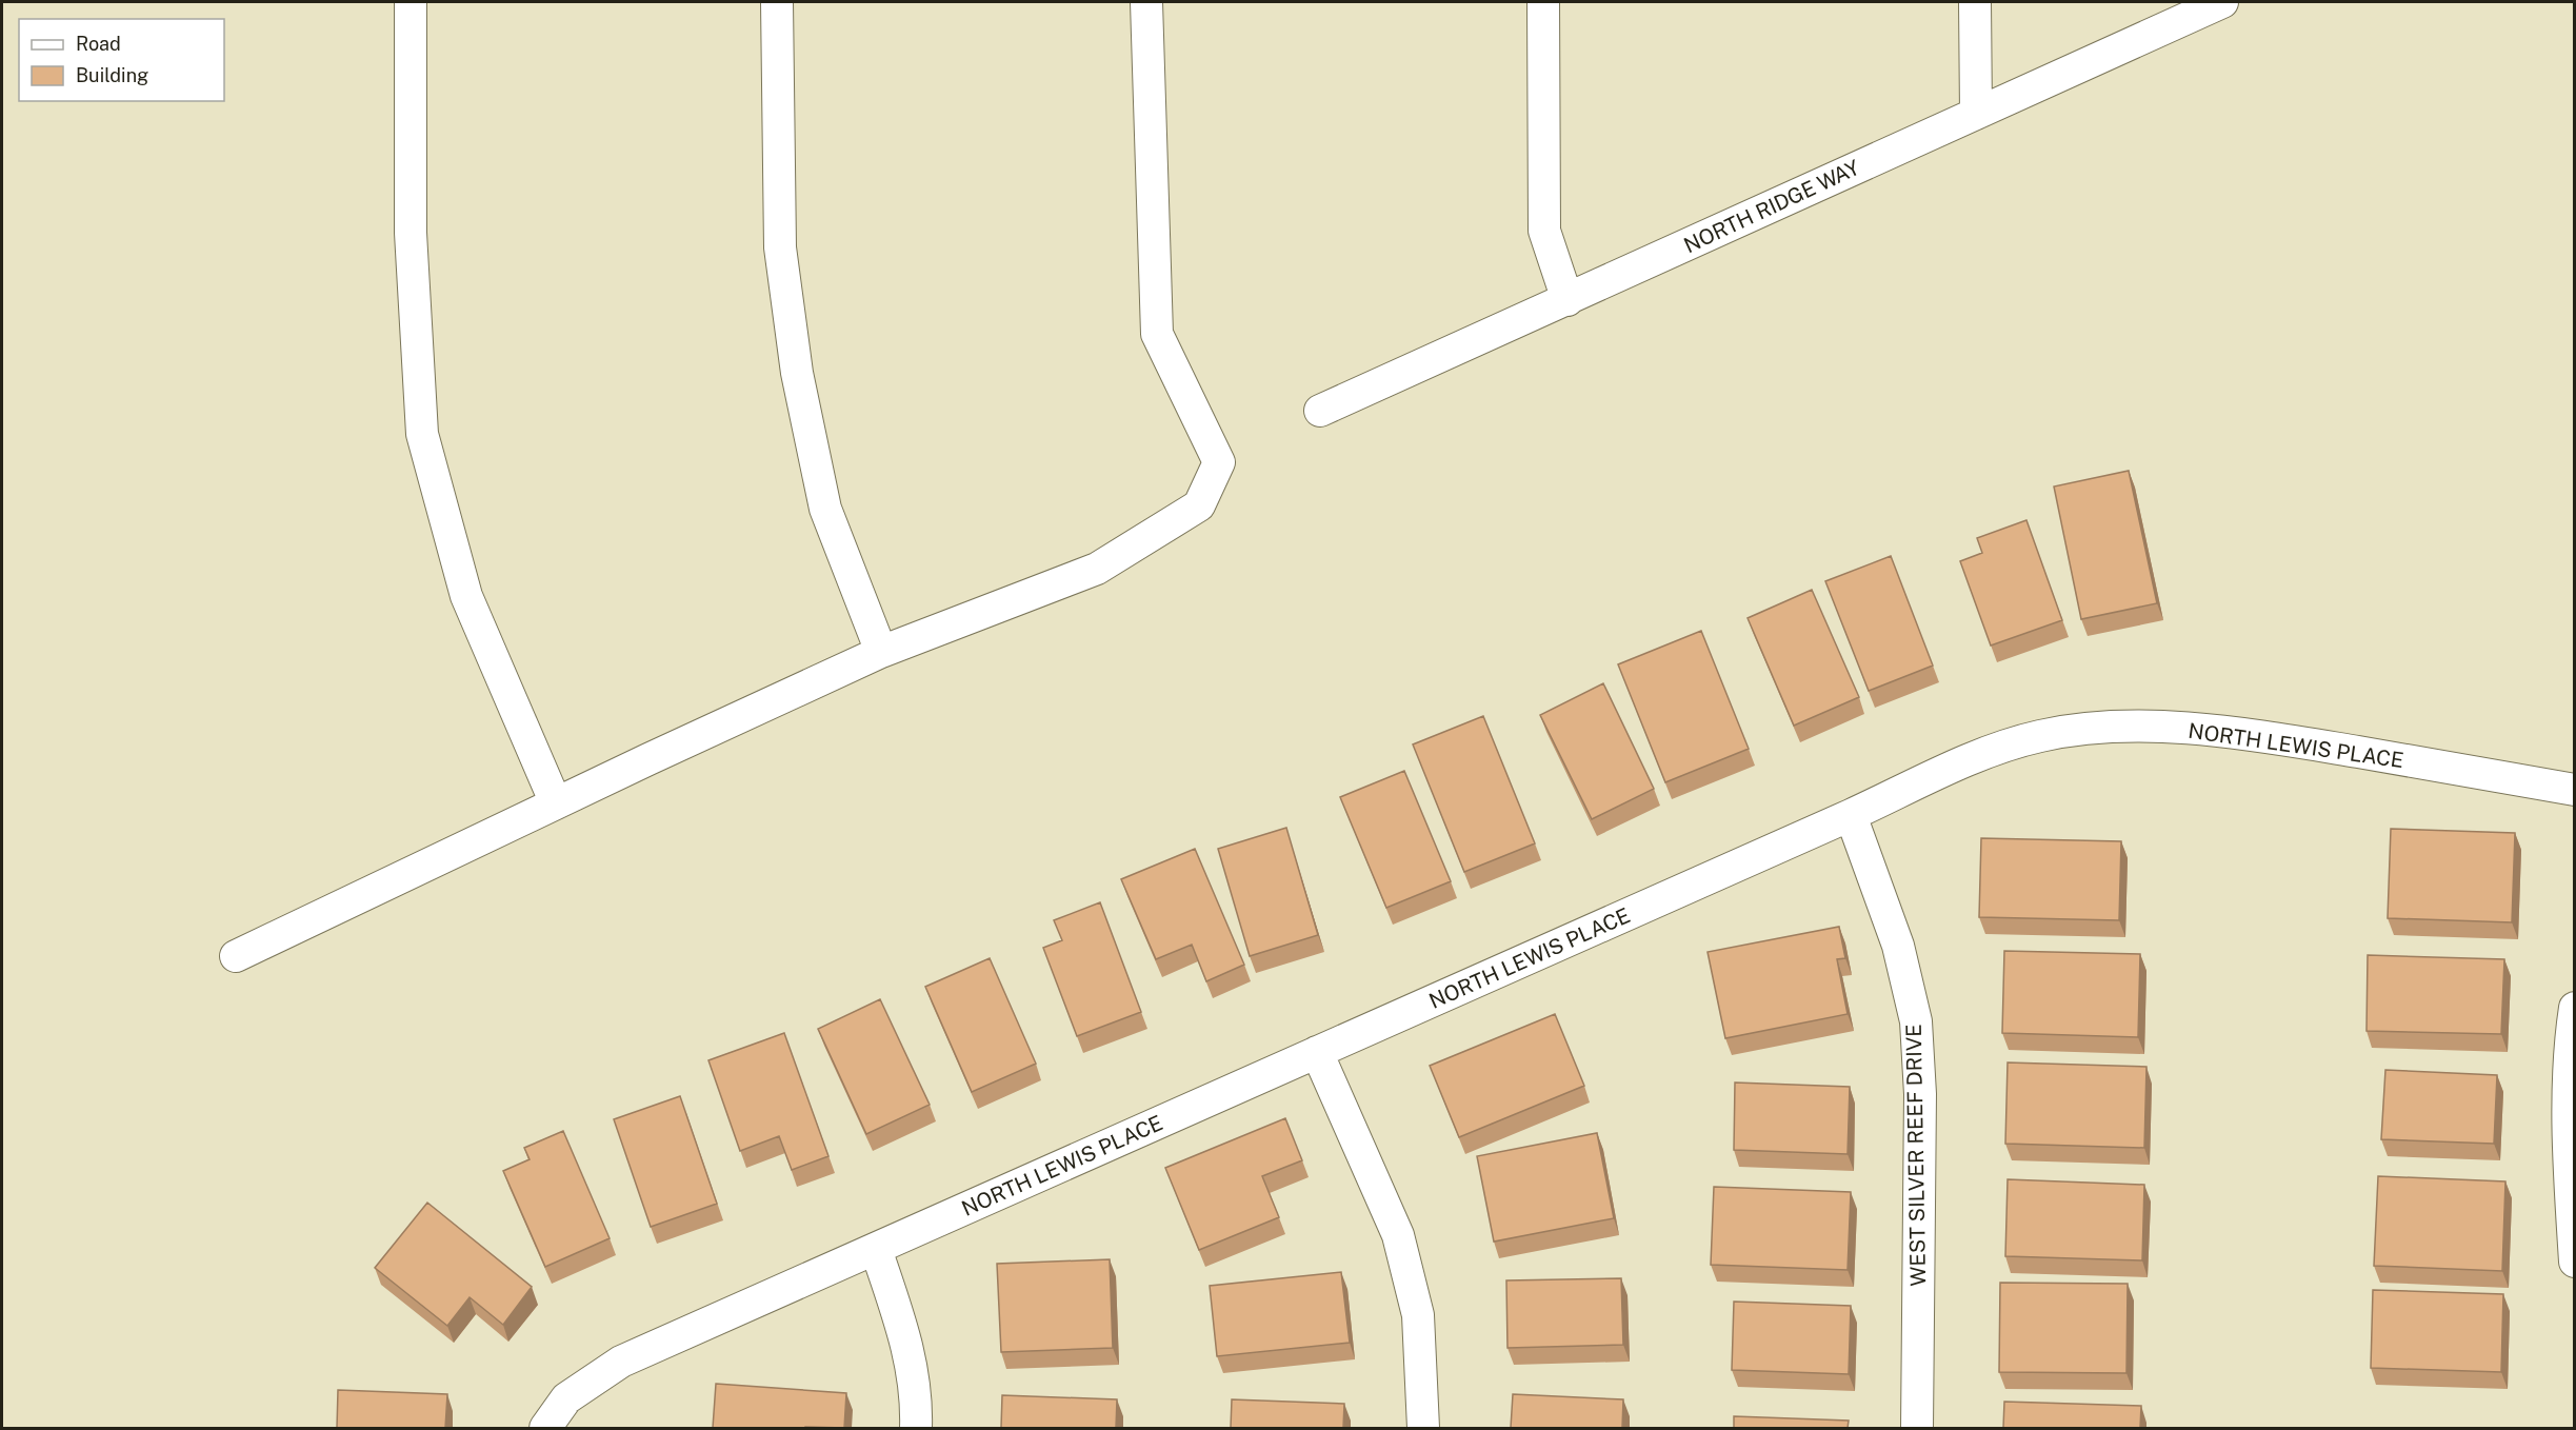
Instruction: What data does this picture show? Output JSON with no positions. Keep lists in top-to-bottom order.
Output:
{
  "streets": {
    "street": ["NORTH RIDGE WAY", "NORTH LEWIS PLACE", "WEST SILVER REEF DRIVE"]
  },
  "crossings": [
    ["NORTH LEWIS PLACE", "WEST SILVER REEF DRIVE"]
  ],
  "legend": ["Road", "Building"]
}
